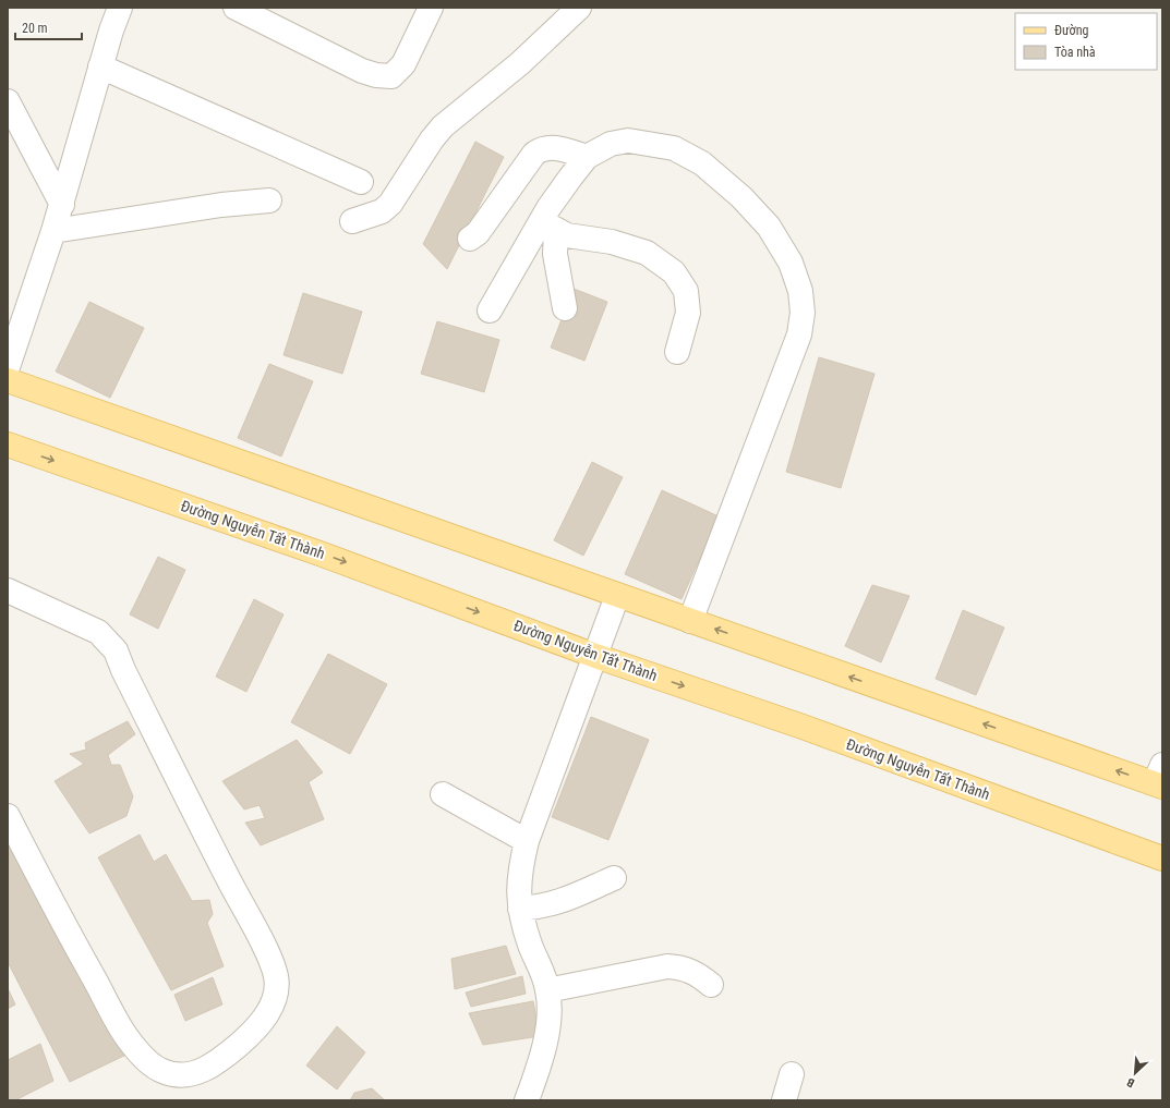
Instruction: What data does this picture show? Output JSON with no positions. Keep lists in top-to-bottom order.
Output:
{
  "streets": {
    "main road": ["Đường Nguyễn Tất Thành"]
  },
  "legend": ["Đường", "Tòa nhà"],
  "scale_bar": "20 m",
  "north": "bottom left"
}
